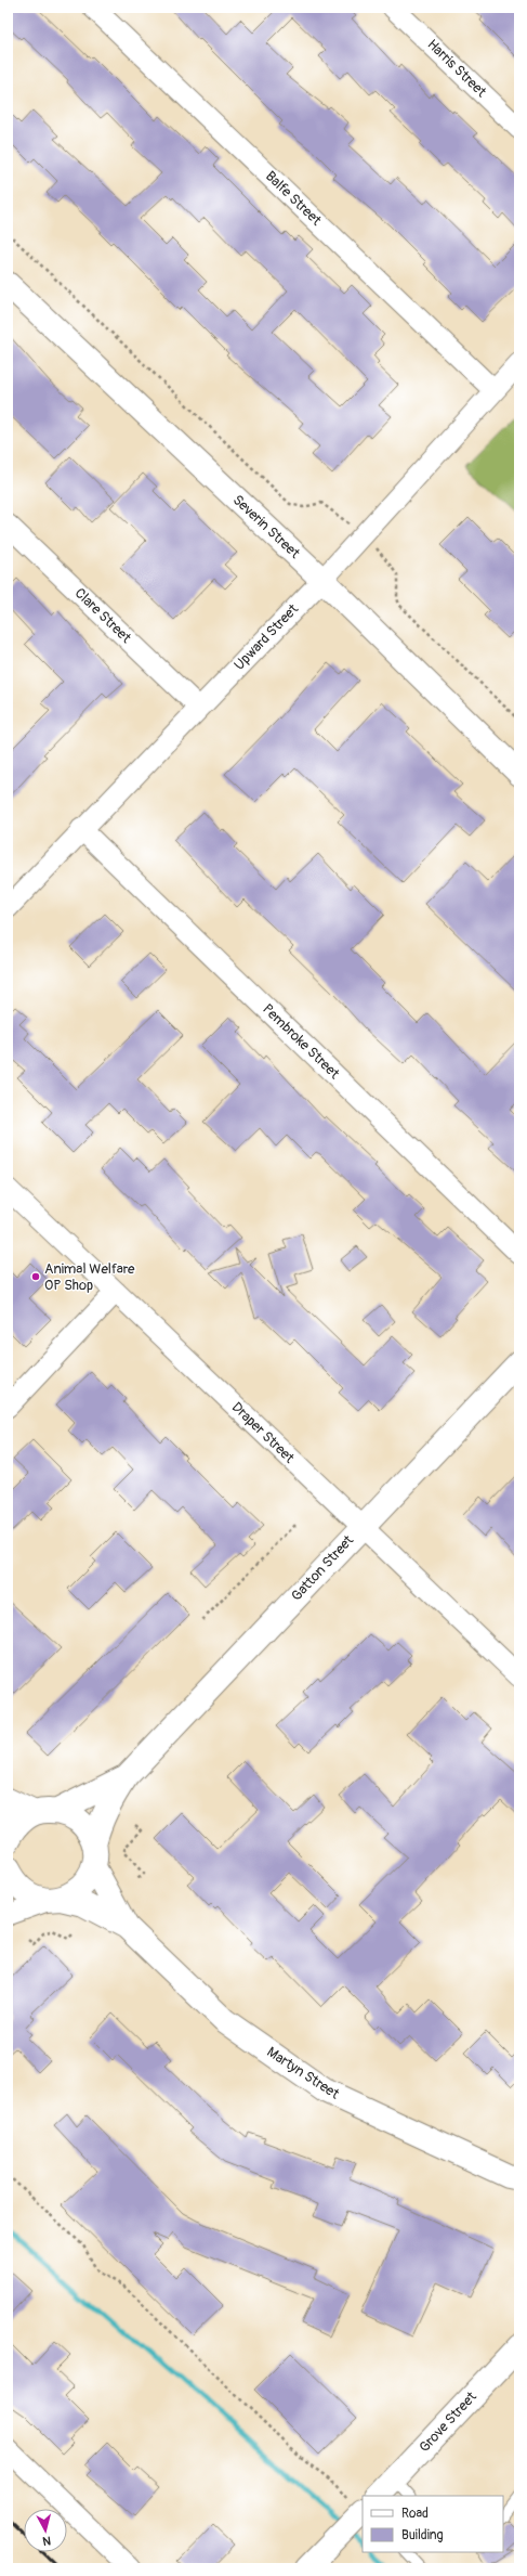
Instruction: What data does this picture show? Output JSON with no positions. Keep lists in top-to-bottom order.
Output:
{
  "streets": {
    "street": [
      "Harris Street",
      "Balfe Street",
      "Severin Street",
      "Clare Street",
      "Upward Street",
      "Pembroke Street",
      "Draper Street",
      "Gatton Street",
      "Martyn Street",
      "Grove Street"
    ]
  },
  "crossings": [
    ["Balfe Street", "Upward Street"],
    ["Severin Street", "Upward Street"],
    ["Clare Street", "Upward Street"],
    ["Upward Street", "Pembroke Street"],
    ["Draper Street", "Gatton Street"],
    ["Gatton Street", "Martyn Street"]
  ],
  "places": ["Animal Welfare OP Shop"],
  "legend": ["Road", "Building"],
  "north": "bottom"
}
